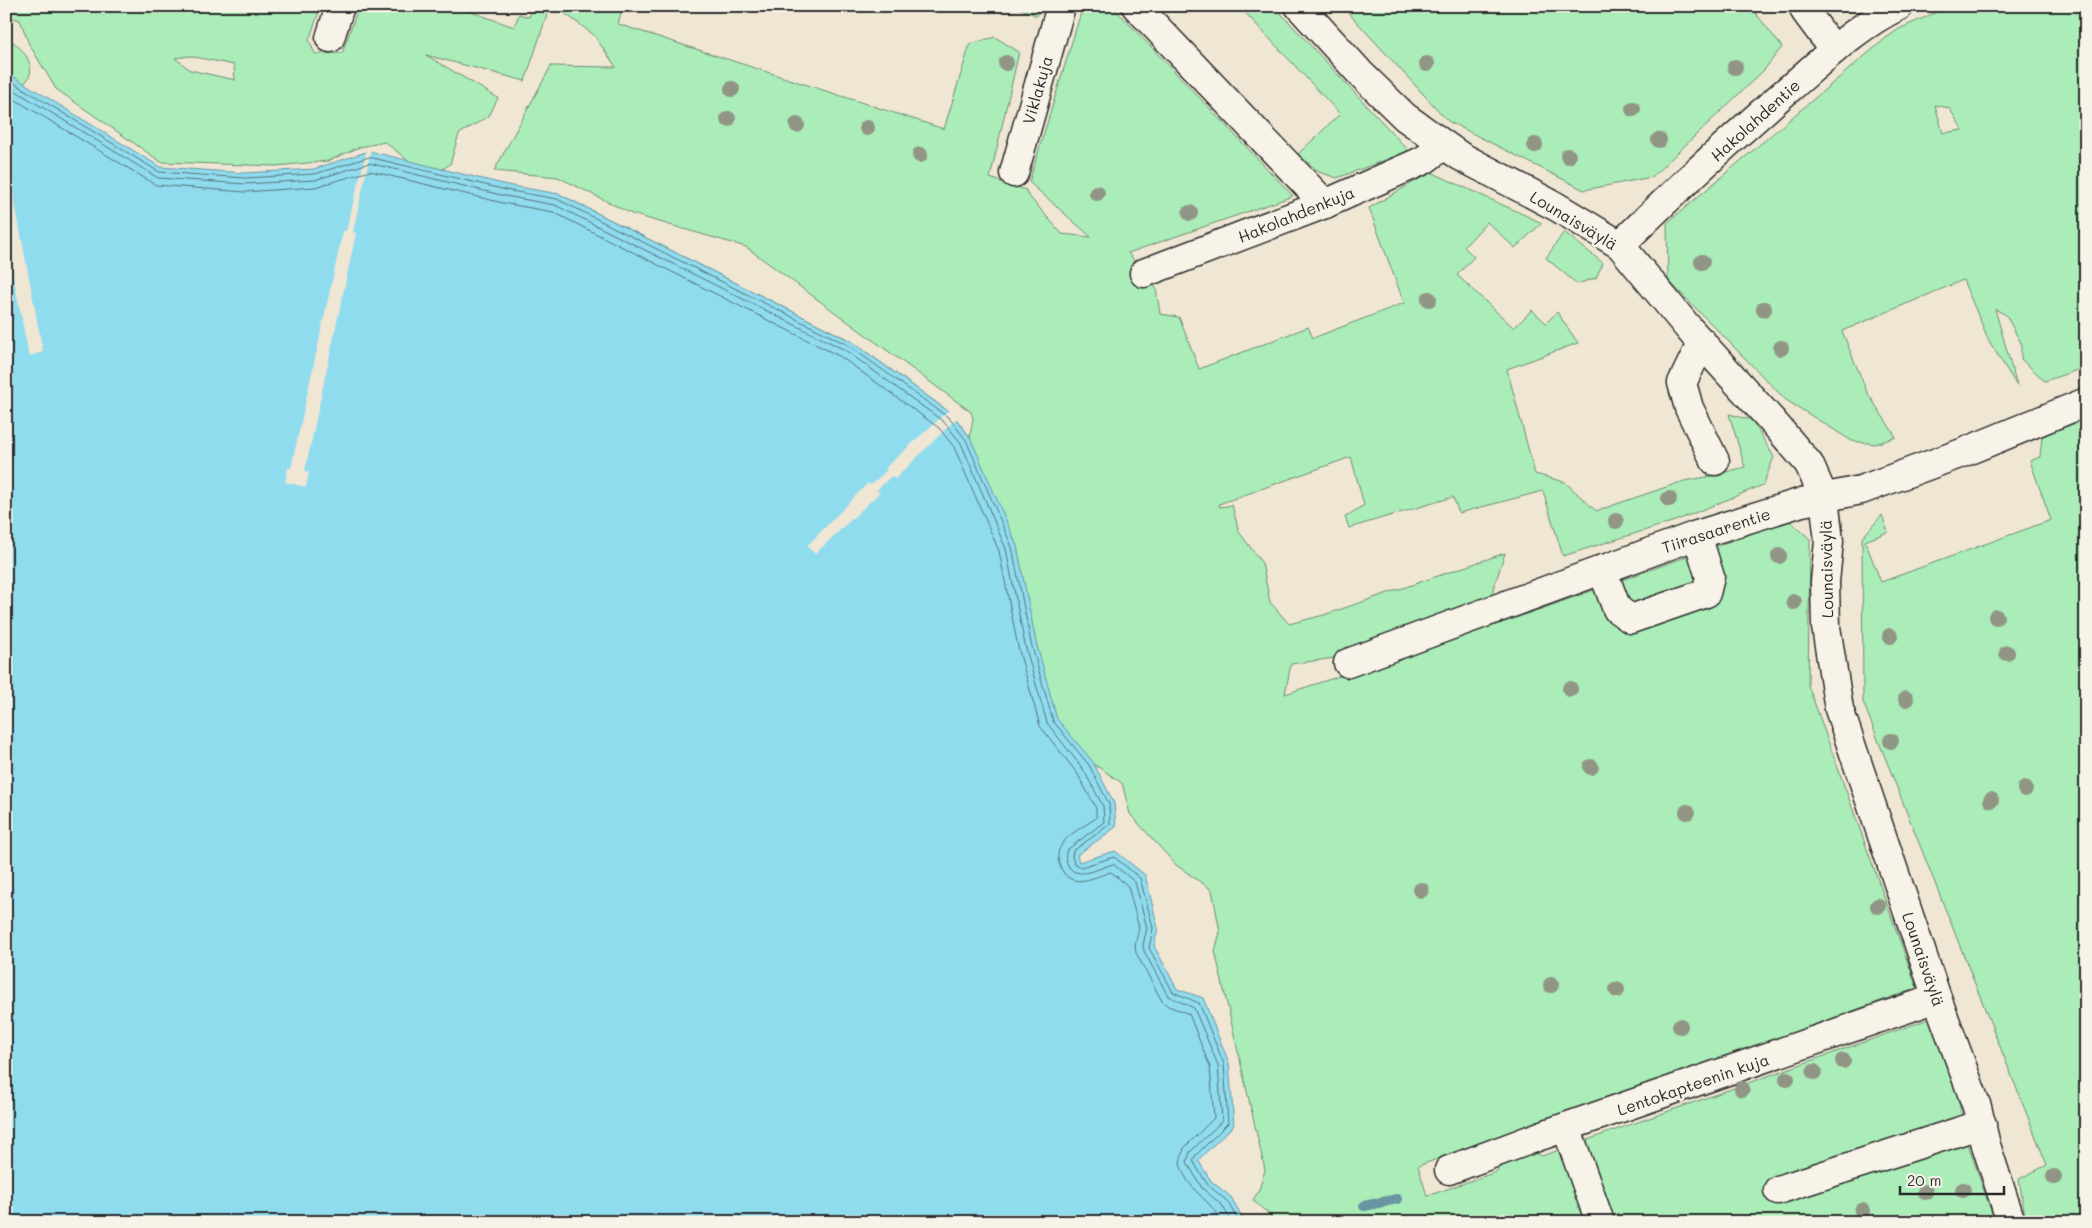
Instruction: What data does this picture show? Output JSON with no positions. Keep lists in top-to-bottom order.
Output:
{
  "streets": {
    "street": [
      "Viklakuja",
      "Hakolahdentie",
      "Hakolahdenkuja",
      "Lounaisväylä",
      "Tiirasaarentie",
      "Lentokapteenin kuja"
    ]
  },
  "crossings": [
    ["Hakolahdentie", "Lounaisväylä"],
    ["Hakolahdenkuja", "Lounaisväylä"],
    ["Lounaisväylä", "Tiirasaarentie"],
    ["Lounaisväylä", "Lentokapteenin kuja"]
  ],
  "scale_bar": "20 m"
}
